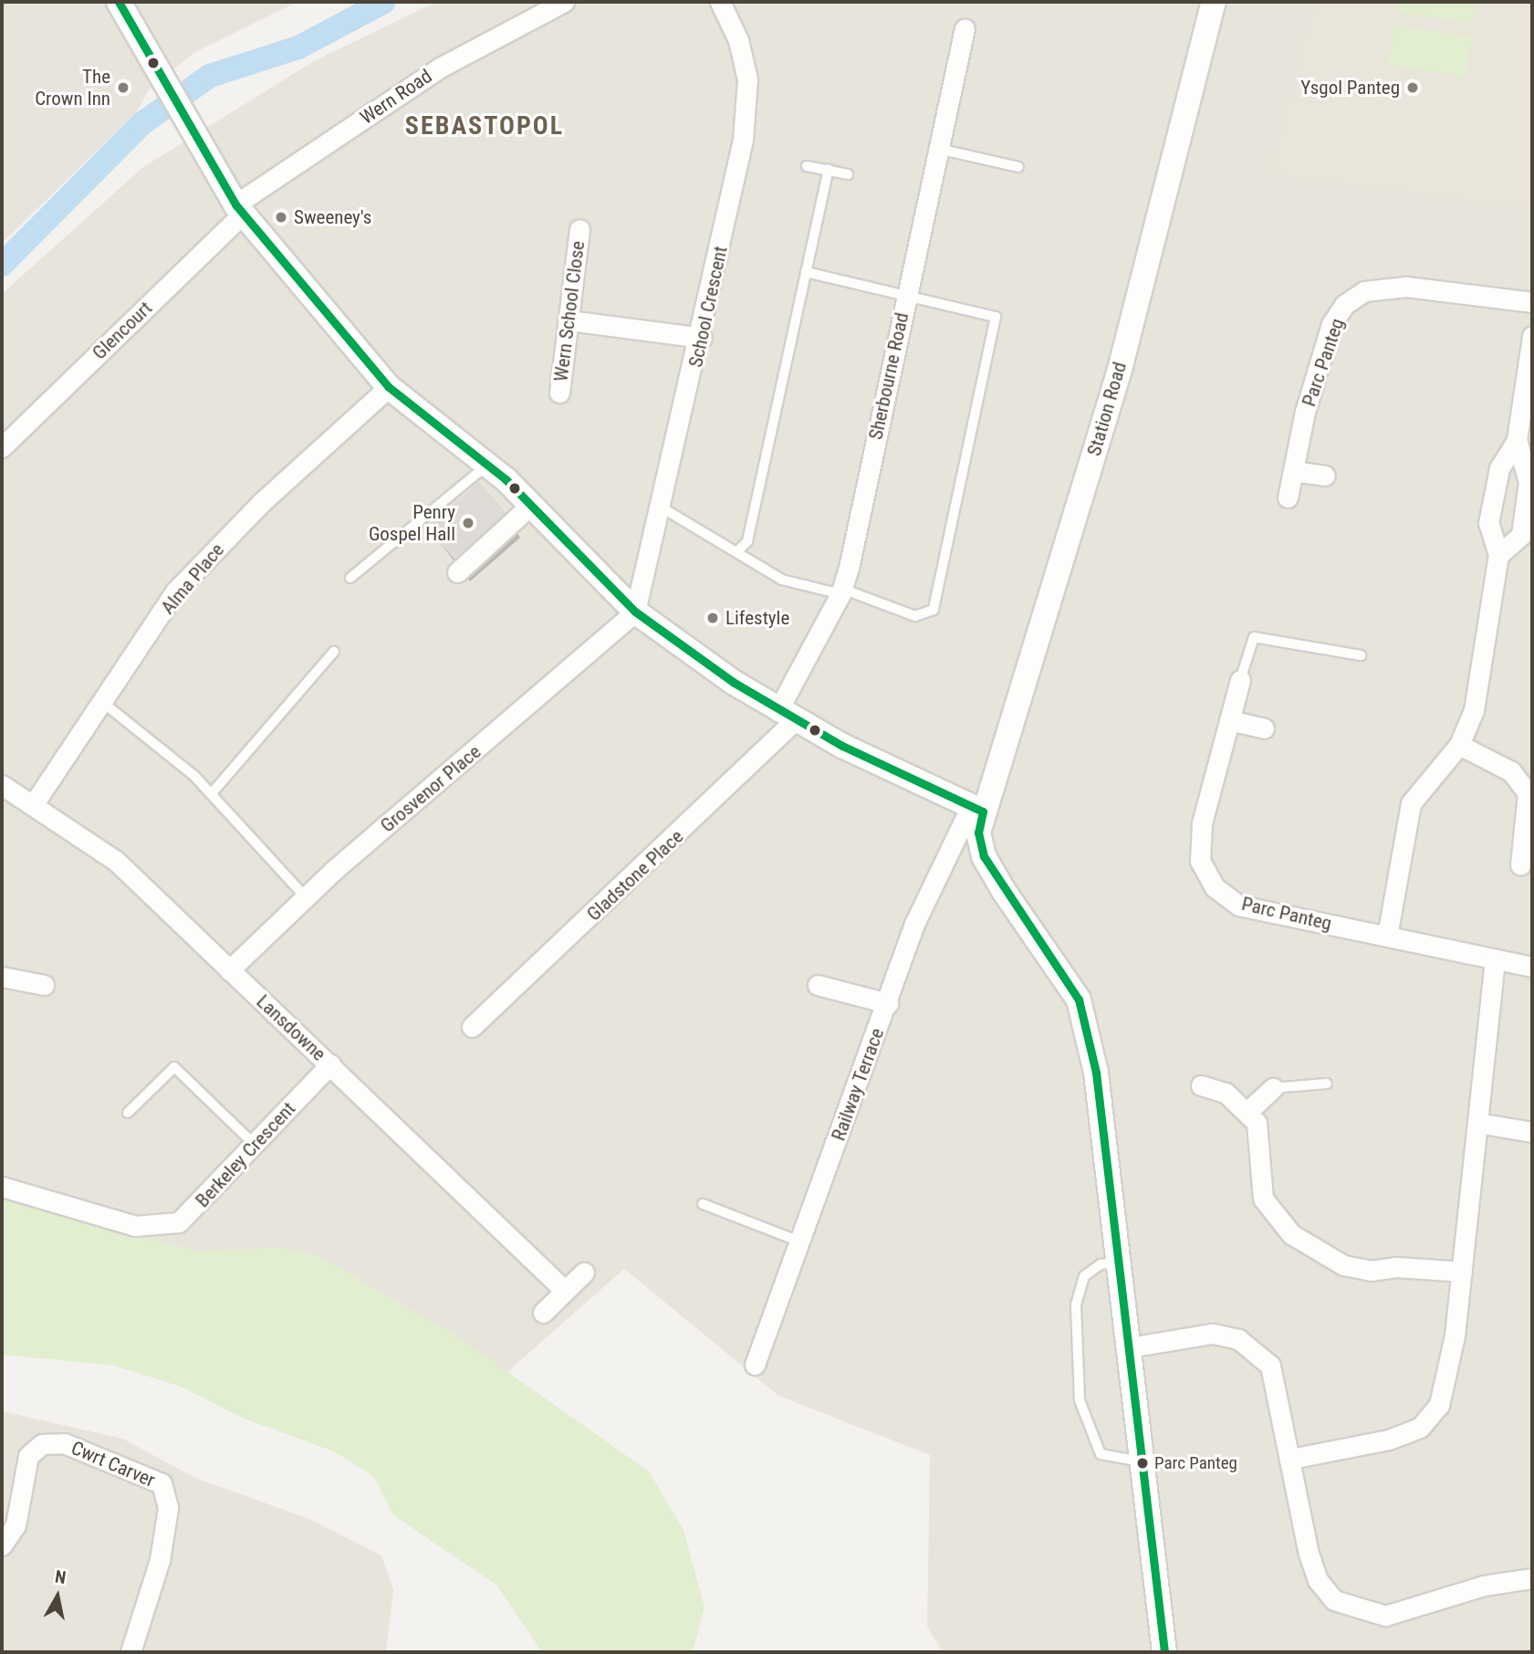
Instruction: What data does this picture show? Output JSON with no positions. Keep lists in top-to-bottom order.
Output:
{
  "streets": {
    "street": [
      "Wern Road",
      "School Crescent",
      "Wern School Close",
      "Glencourt",
      "Parc Panteg",
      "Sherbourne Road",
      "Station Road",
      "Alma Place",
      "Grosvenor Place",
      "Gladstone Place",
      "Lansdowne",
      "Railway Terrace",
      "Berkeley Crescent",
      "Cwrt Carver"
    ]
  },
  "crossings": [
    ["Wern Road", "Glencourt"],
    ["School Crescent", "Grosvenor Place"],
    ["Sherbourne Road", "Gladstone Place"],
    ["Station Road", "Railway Terrace"],
    ["Alma Place", "Lansdowne"],
    ["Grosvenor Place", "Lansdowne"],
    ["Lansdowne", "Berkeley Crescent"]
  ],
  "districts": ["SEBASTOPOL"],
  "places": [
    "The Crown Inn",
    "Ysgol Panteg",
    "Sweeney's",
    "Penry Gospel Hall",
    "Lifestyle",
    "Parc Panteg"
  ],
  "north": "top"
}
